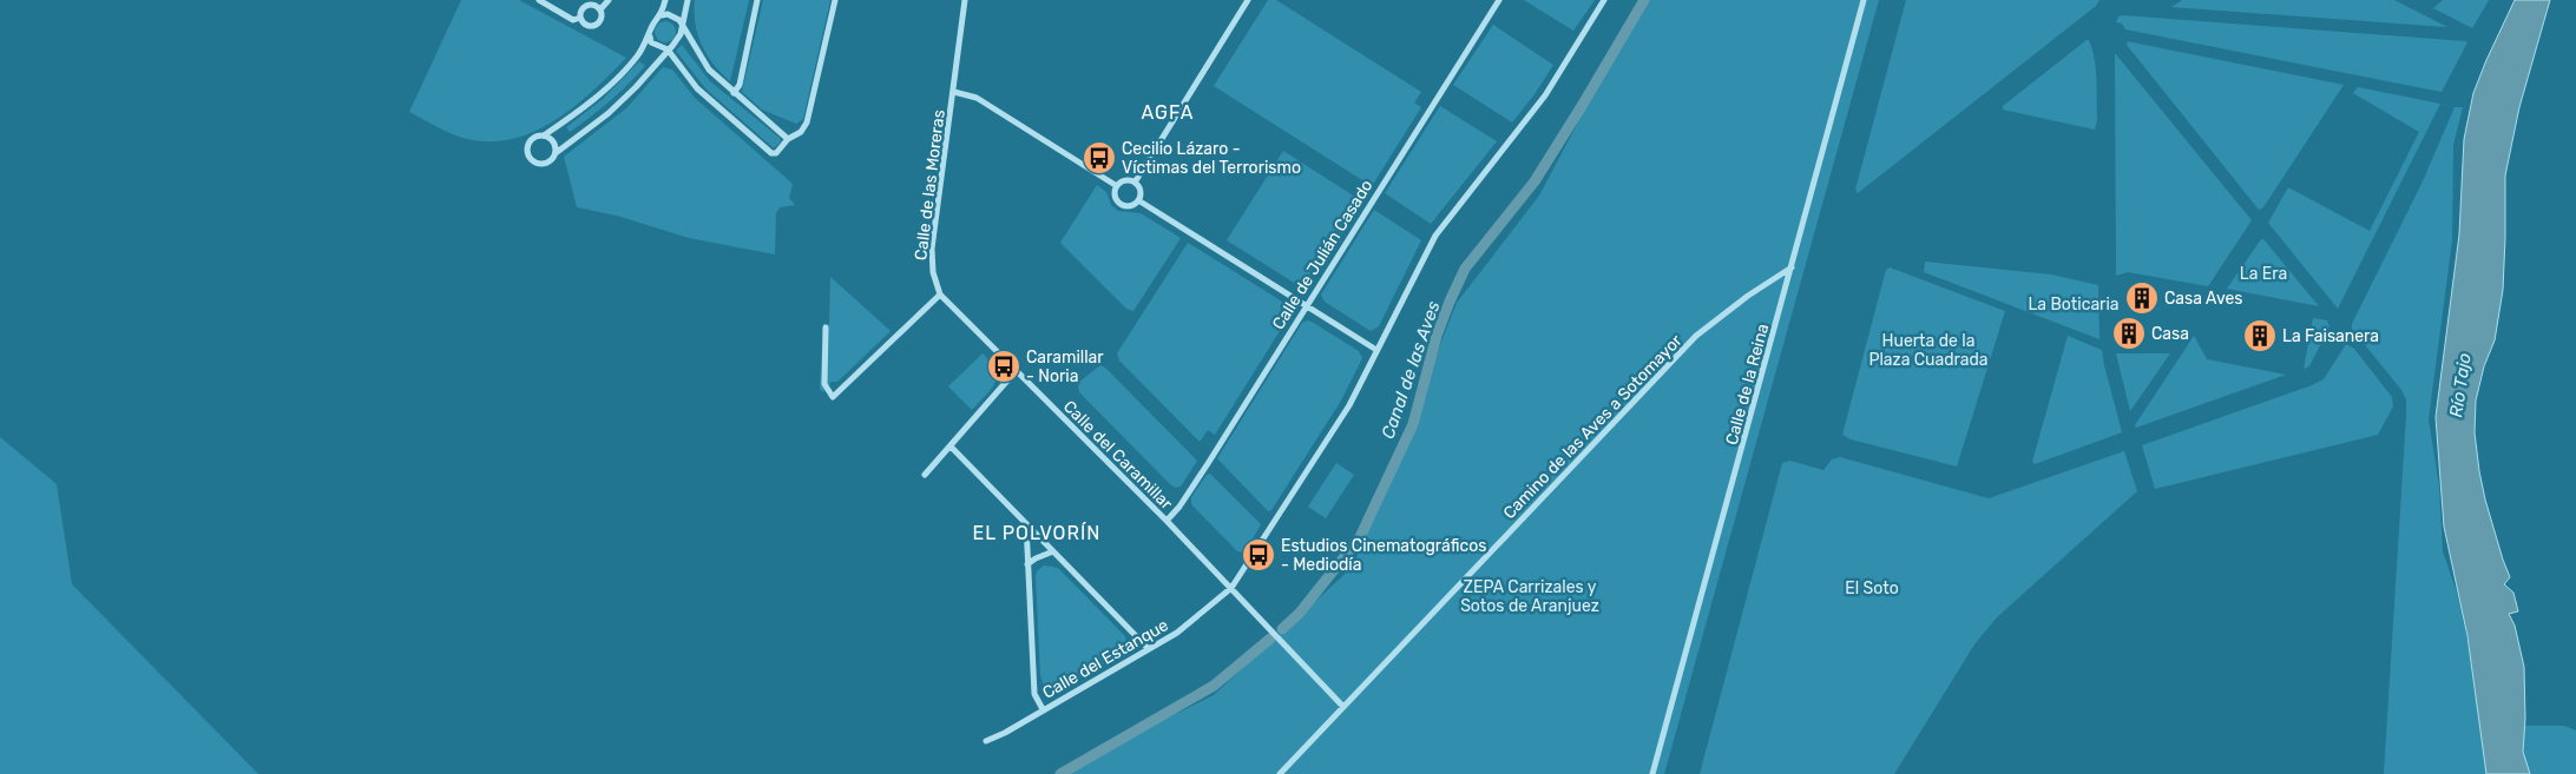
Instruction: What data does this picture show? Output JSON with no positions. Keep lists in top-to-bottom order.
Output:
{
  "streets": {
    "street": [
      "Calle de las Moreras",
      "Calle de Julián Casado",
      "Calle de la Reina",
      "Camino de las Aves a Sotomayor",
      "Calle del Caramillar",
      "Calle del Estanque"
    ]
  },
  "crossings": [
    ["Calle de las Moreras", "Calle del Caramillar"],
    ["Calle de Julián Casado", "Calle del Caramillar"],
    ["Calle de la Reina", "Camino de las Aves a Sotomayor"],
    ["Camino de las Aves a Sotomayor", "Calle del Caramillar"],
    ["Calle del Caramillar", "Calle del Estanque"]
  ],
  "districts": ["AGFA", "EL POLVORÍN"],
  "water": ["Canal de las Aves", "Río Tajo"],
  "parks": [
    "La Era",
    "La Boticaria",
    "Huerta de la Plaza Cuadrada",
    "ZEPA Carrizales y Sotos de Aranjuez",
    "El Soto"
  ],
  "places": {
    "bus stop": ["Cecilio Lázaro - Víctimas del Terrorismo", "Caramillar - Noria", "Estudios Cinematográficos - Mediodía"],
    "building": ["Casa Aves", "Casa", "La Faisanera"]
  }
}
